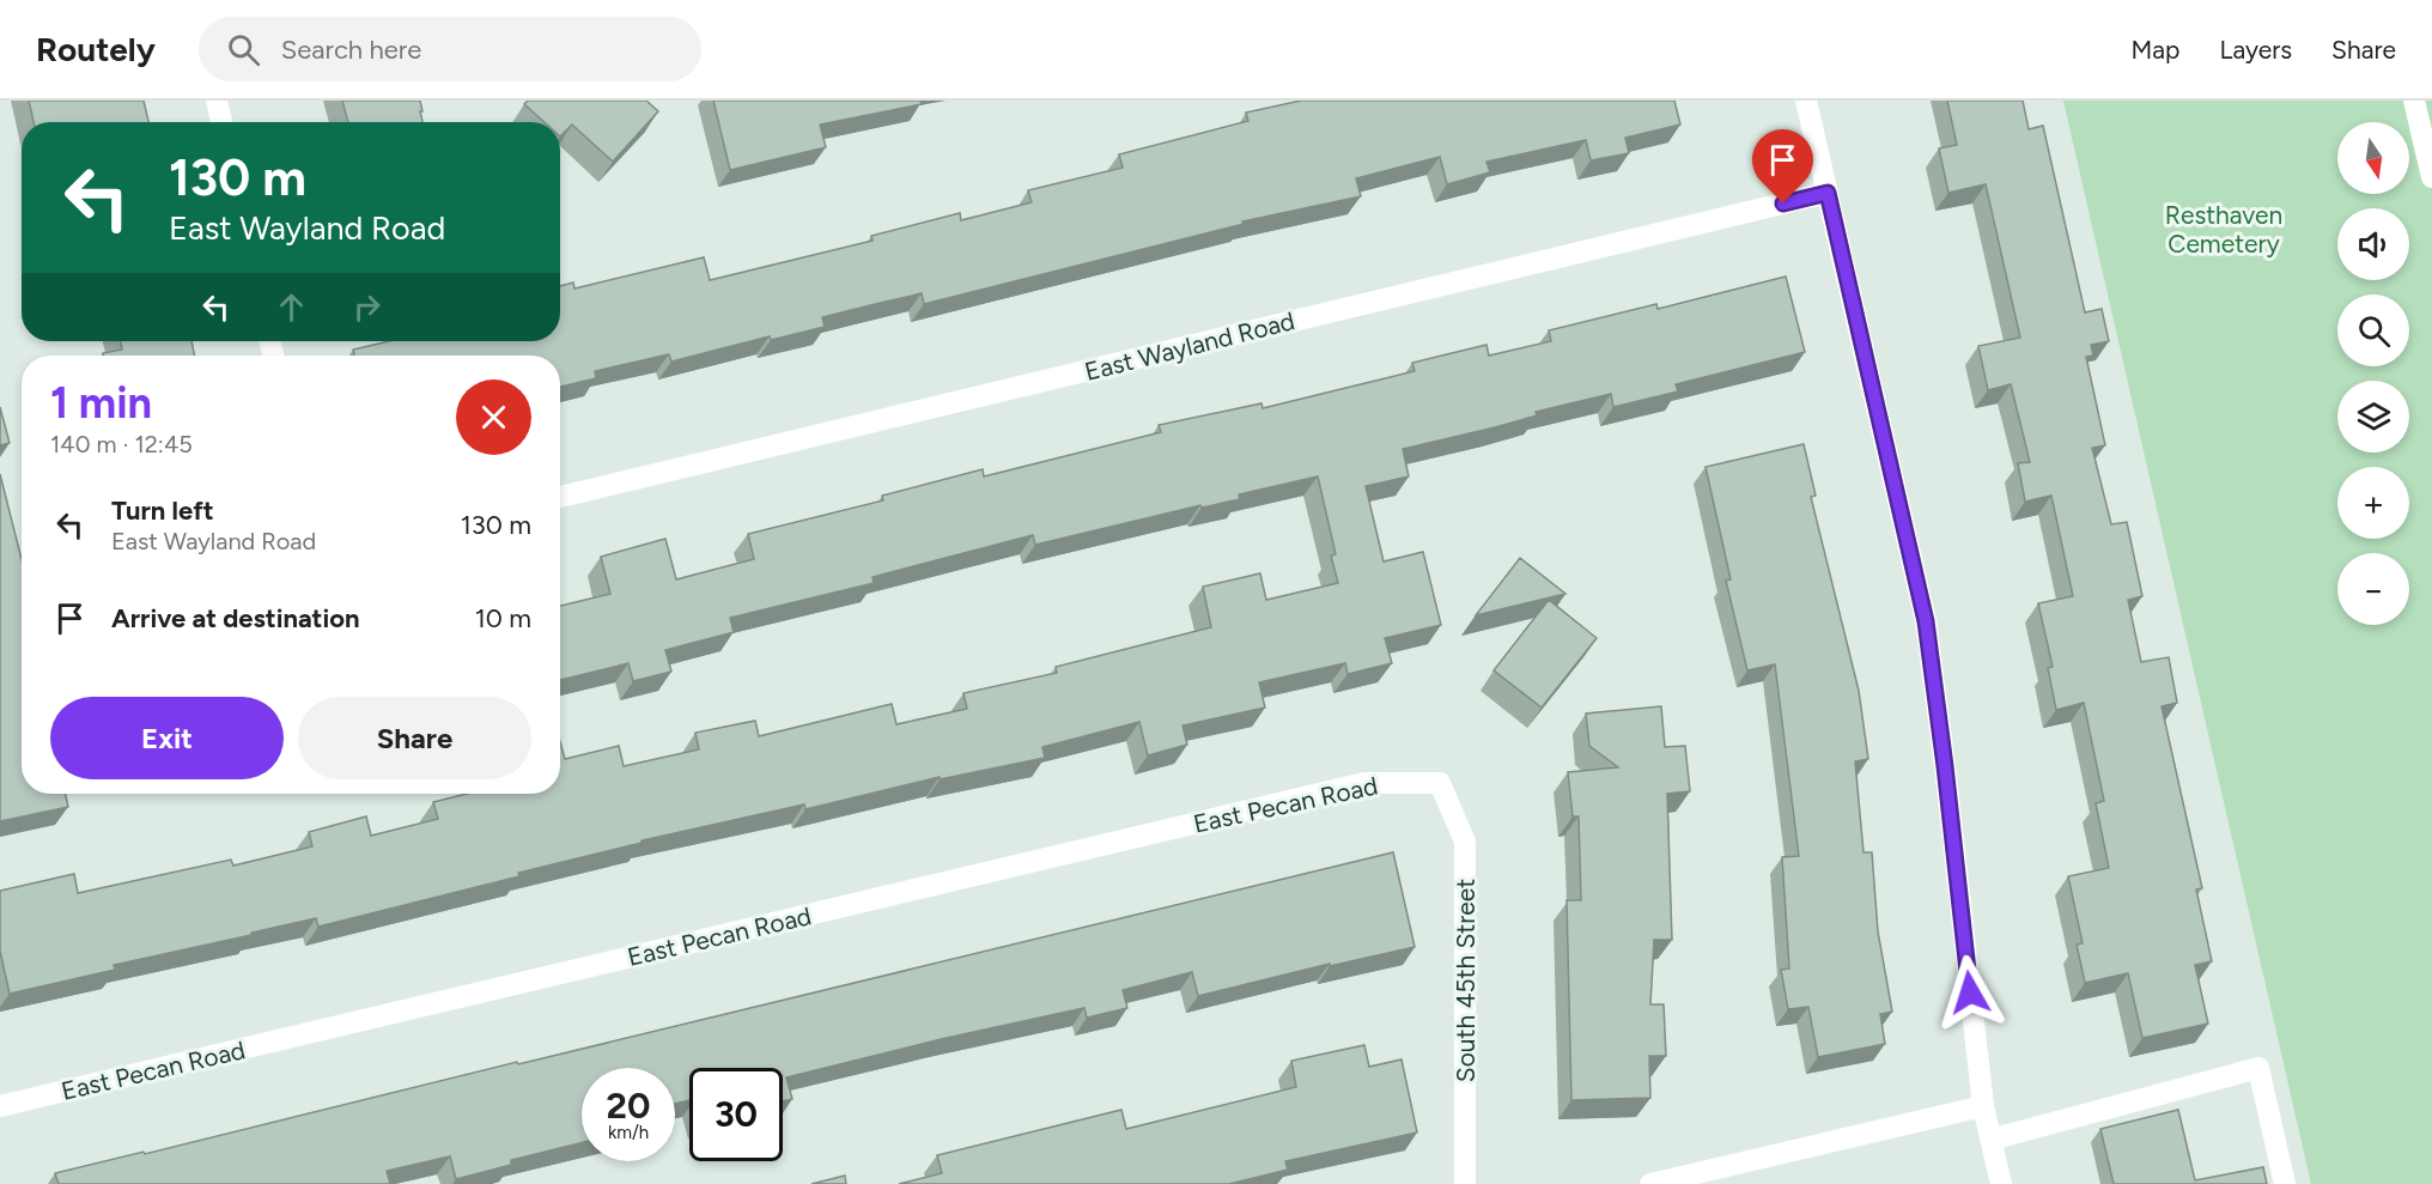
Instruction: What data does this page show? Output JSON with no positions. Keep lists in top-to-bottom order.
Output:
{
  "streets": {
    "street": ["East Wayland Road", "East Pecan Road", "South 45th Street"]
  },
  "crossings": [
    ["East Pecan Road", "South 45th Street"]
  ],
  "parks": ["Resthaven Cemetery"],
  "north": "bottom",
  "page": {
    "header": "Routely",
    "search": "Search here",
    "nav": ["Map", "Layers", "Share"],
    "map_buttons": ["+", "−"],
    "turn": ["130 m", "East Wayland Road"],
    "heading": ["1 min", "140 m · 12:45"],
    "list": [
      {
        "name": "Turn left",
        "note": "East Wayland Road",
        "value": "130 m"
      },
      {
        "name": "Arrive at destination",
        "value": "10 m"
      }
    ],
    "buttons": ["Exit", "Share"],
    "speed": "20 km/h",
    "limit": "30"
  }
}
